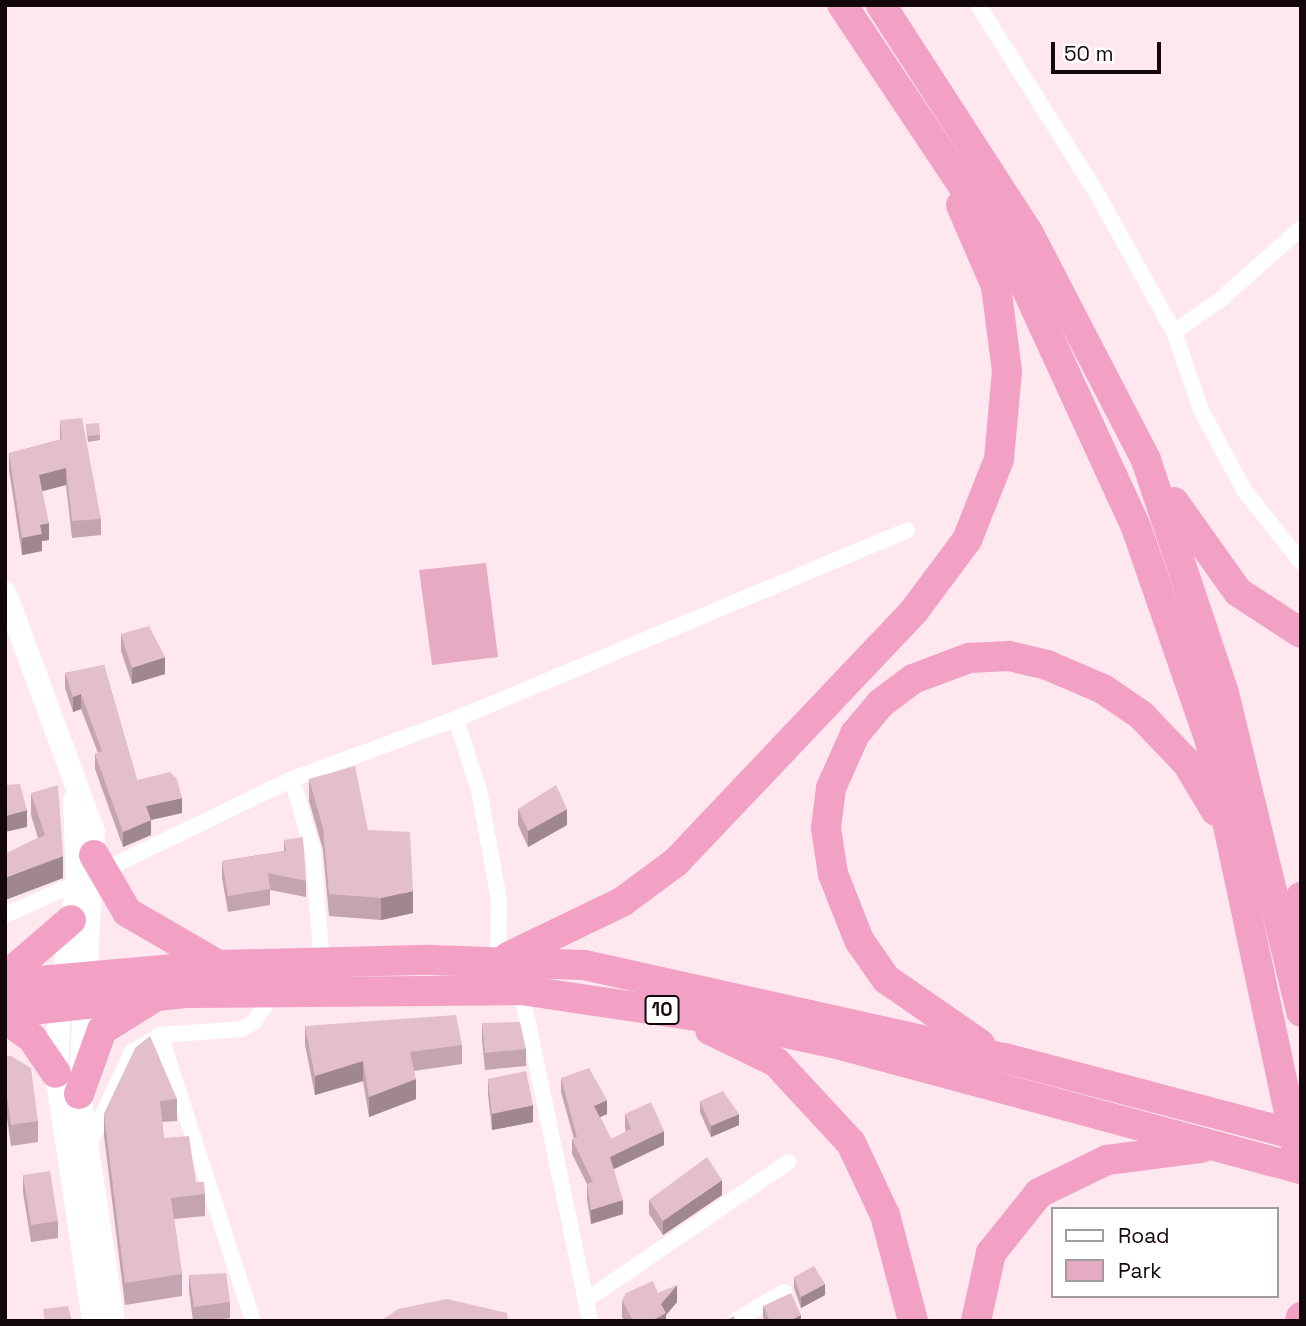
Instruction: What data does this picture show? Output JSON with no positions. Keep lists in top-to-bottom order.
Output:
{
  "streets": {
    "highway": ["10"]
  },
  "legend": ["Road", "Park"],
  "scale_bar": "50 m"
}
